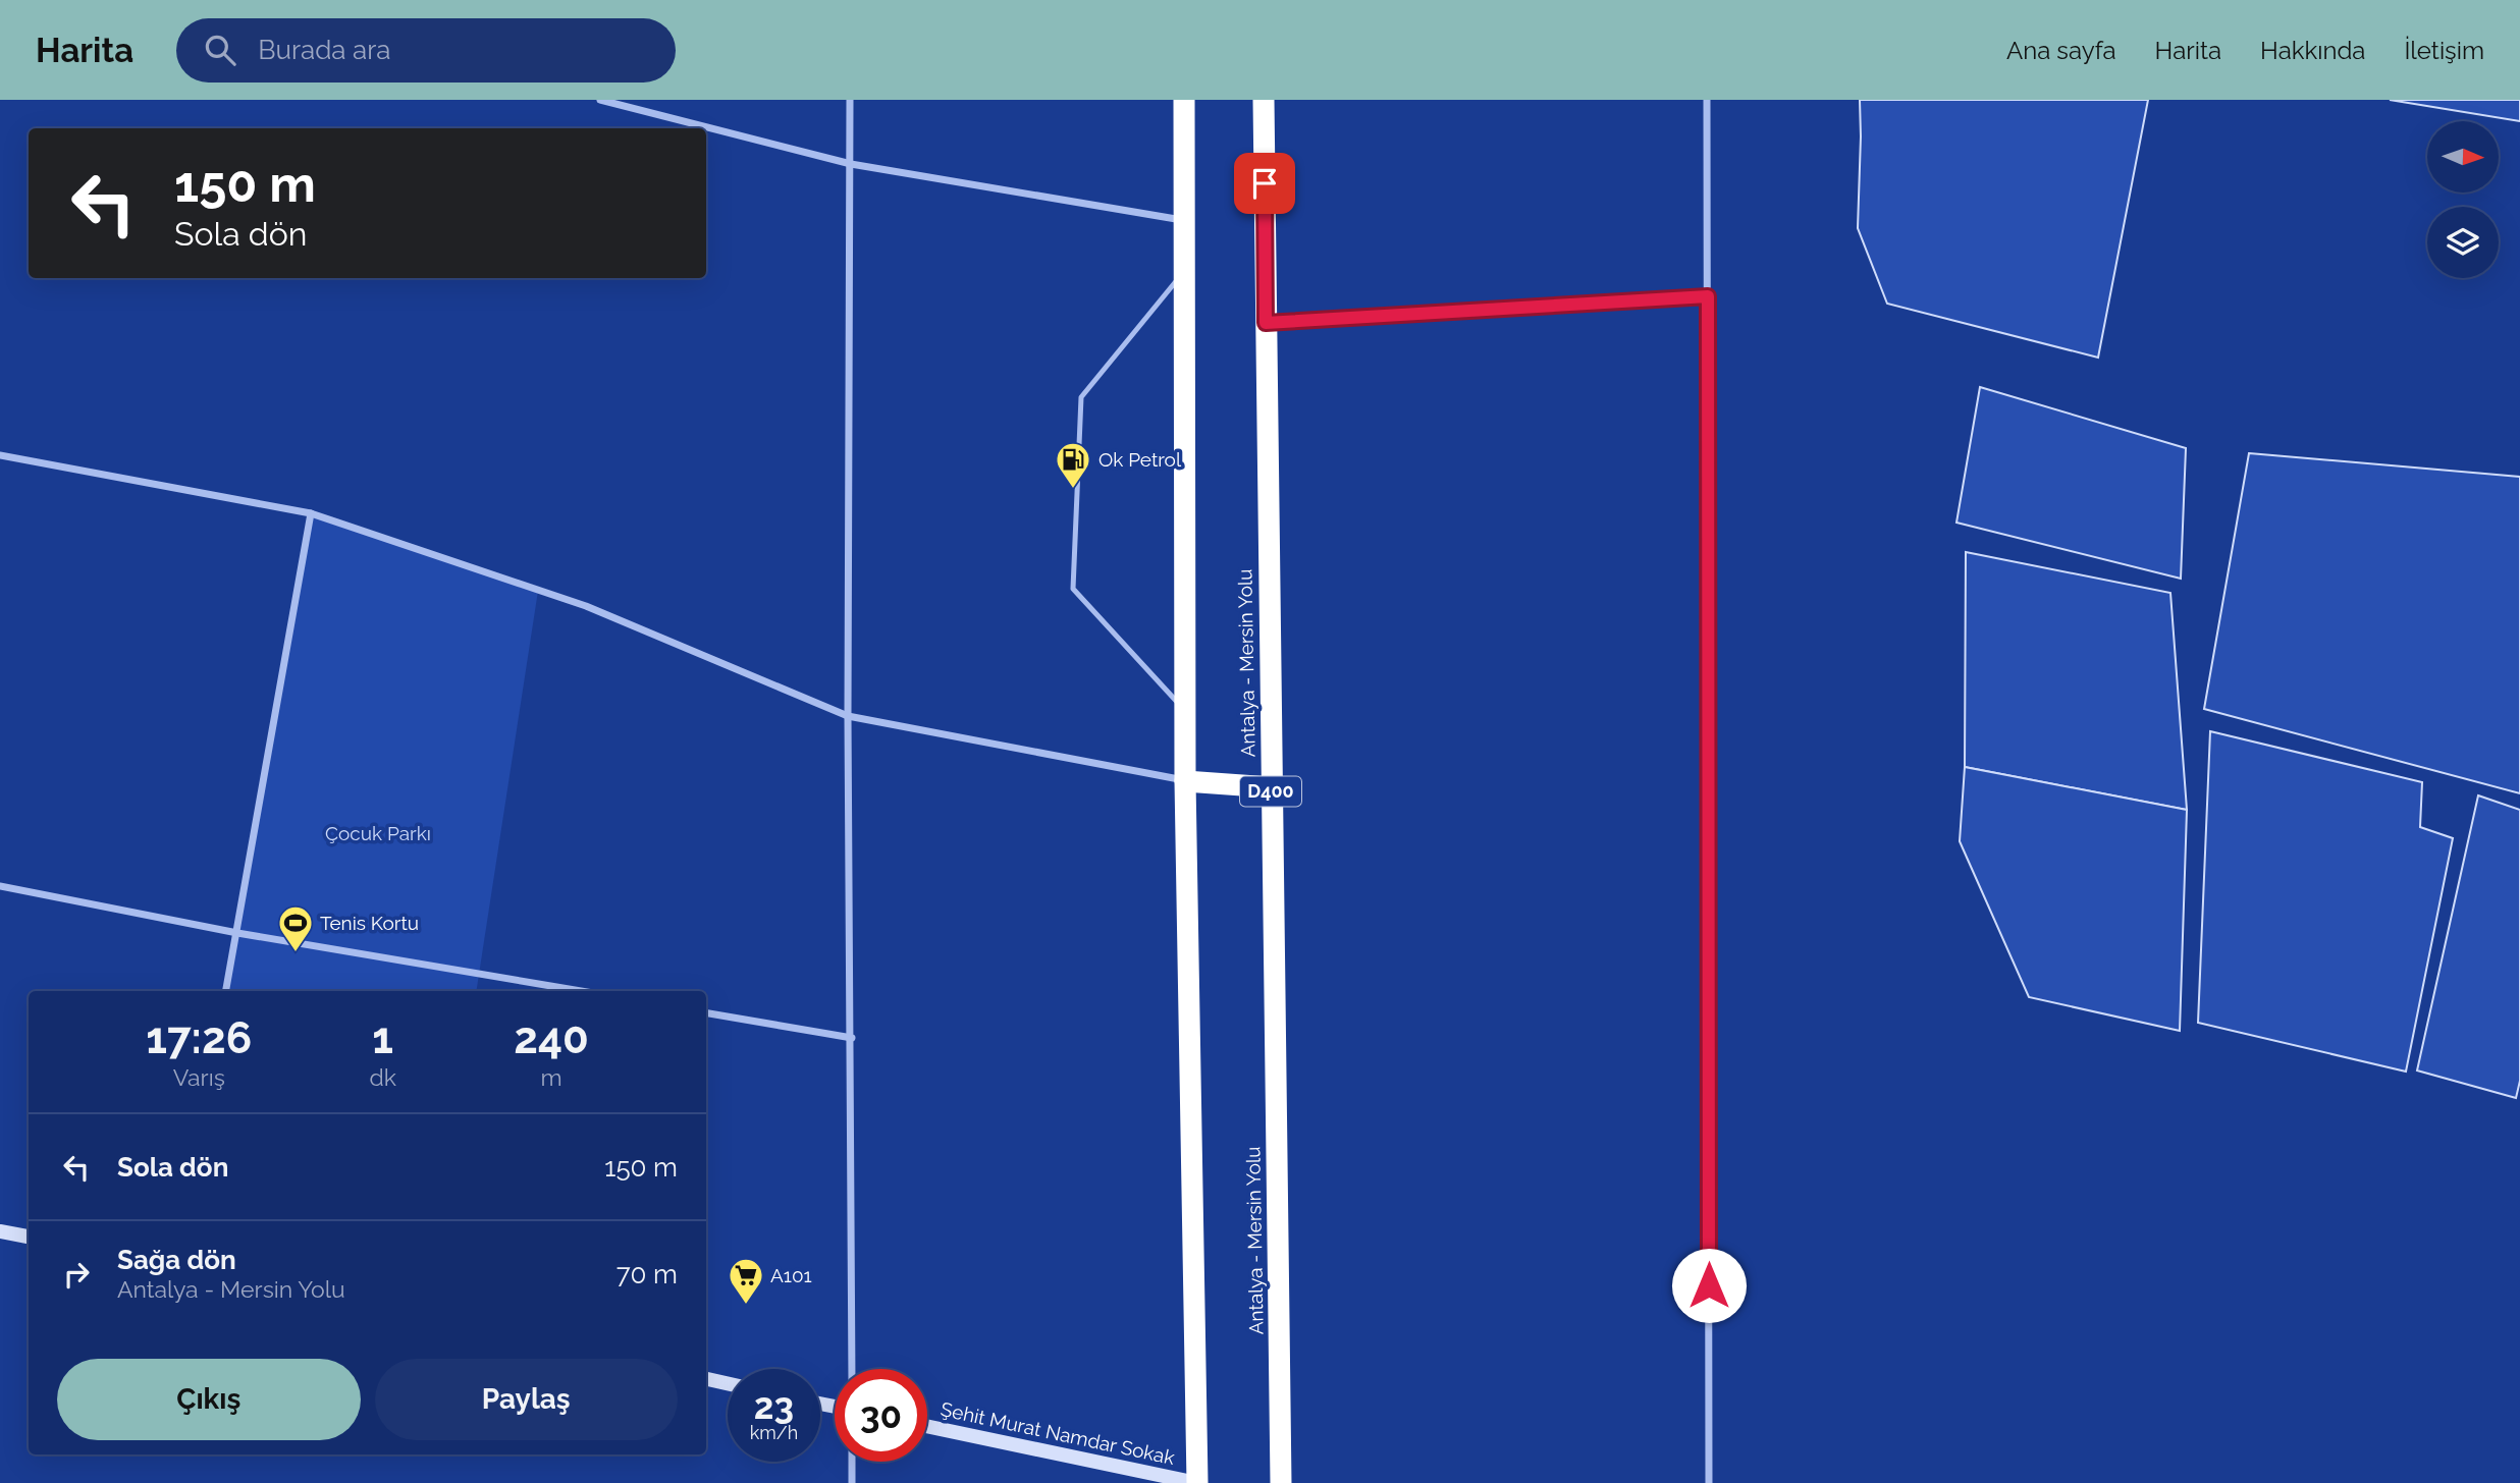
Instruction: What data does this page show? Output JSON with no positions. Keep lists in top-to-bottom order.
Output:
{
  "streets": {
    "highway": ["Antalya - Mersin Yolu", "D400"],
    "street": ["Şehit Murat Namdar Sokak"]
  },
  "parks": ["Çocuk Parkı"],
  "places": {
    "fuel station": ["Ok Petrol"],
    "sports": ["Tenis Kortu"],
    "supermarket": ["A101"]
  },
  "north": "right",
  "page": {
    "header": "Harita",
    "search": "Burada ara",
    "nav": [
      "Ana sayfa",
      "Harita",
      "Hakkında",
      "İletişim"
    ],
    "turn": ["150 m", "Sola dön"],
    "eta": [
      "17:26",
      "Varış",
      "1",
      "dk",
      "240",
      "m"
    ],
    "list": [
      {
        "name": "Sola dön",
        "value": "150 m"
      },
      {
        "name": "Sağa dön",
        "note": "Antalya - Mersin Yolu",
        "value": "70 m"
      }
    ],
    "buttons": ["Çıkış", "Paylaş"],
    "speed": "23 km/h",
    "limit": "30"
  }
}
